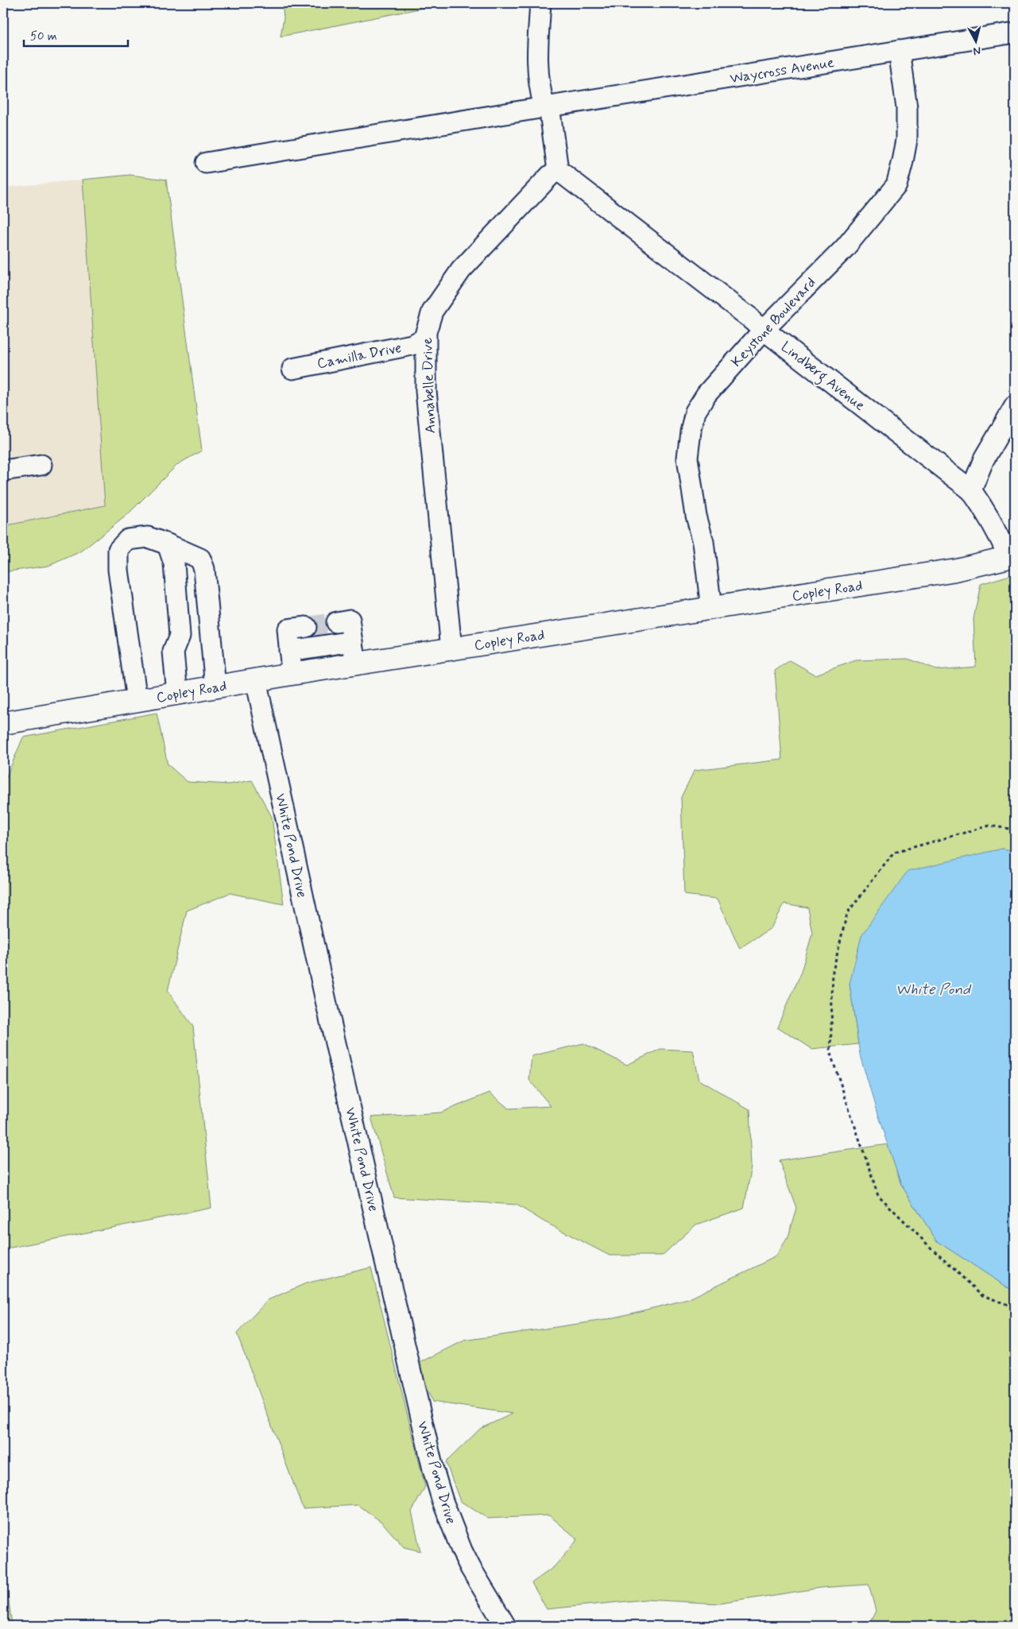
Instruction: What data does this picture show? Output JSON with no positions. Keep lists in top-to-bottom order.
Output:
{
  "streets": {
    "main road": ["Copley Road"],
    "street": [
      "Waycross Avenue",
      "Keystone Boulevard",
      "Camilla Drive",
      "Lindberg Avenue",
      "Annabelle Drive",
      "White Pond Drive"
    ]
  },
  "crossings": [
    ["Waycross Avenue", "Keystone Boulevard"],
    ["Keystone Boulevard", "Lindberg Avenue"],
    ["Keystone Boulevard", "Copley Road"],
    ["Camilla Drive", "Annabelle Drive"],
    ["Lindberg Avenue", "Annabelle Drive"],
    ["Lindberg Avenue", "Copley Road"],
    ["Annabelle Drive", "Copley Road"],
    ["Copley Road", "White Pond Drive"]
  ],
  "water": ["White Pond"],
  "scale_bar": "50 m",
  "north": "bottom"
}
